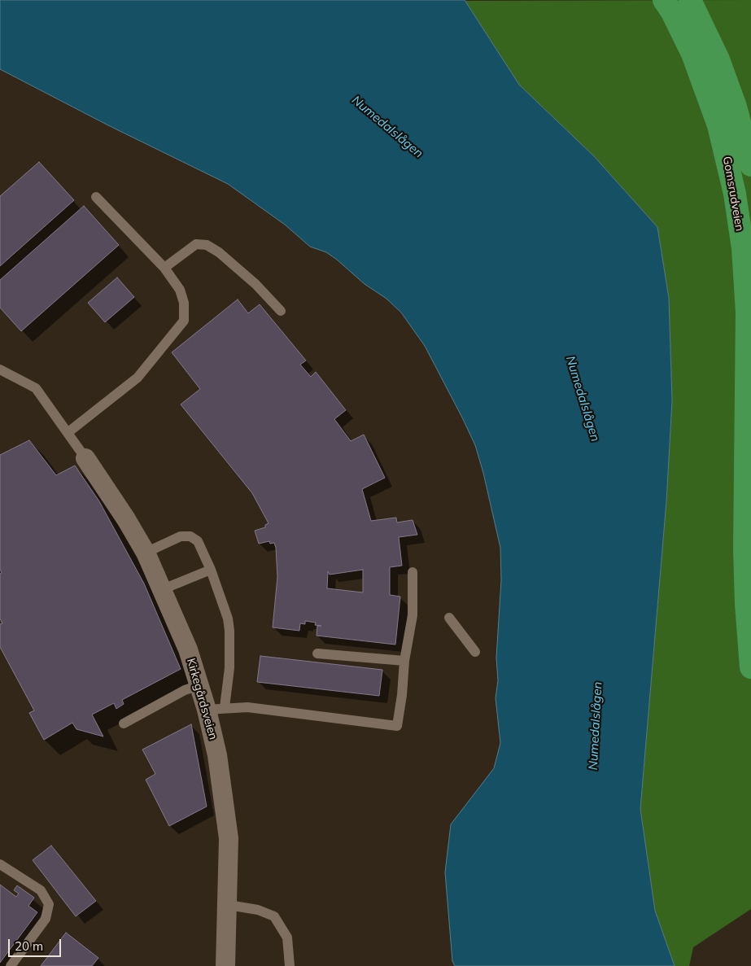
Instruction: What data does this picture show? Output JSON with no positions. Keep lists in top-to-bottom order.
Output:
{
  "streets": {
    "highway": ["Gomsrudveien"],
    "street": ["Kirkegårdsveien"]
  },
  "water": ["Numedalslågen"],
  "scale_bar": "20 m"
}
